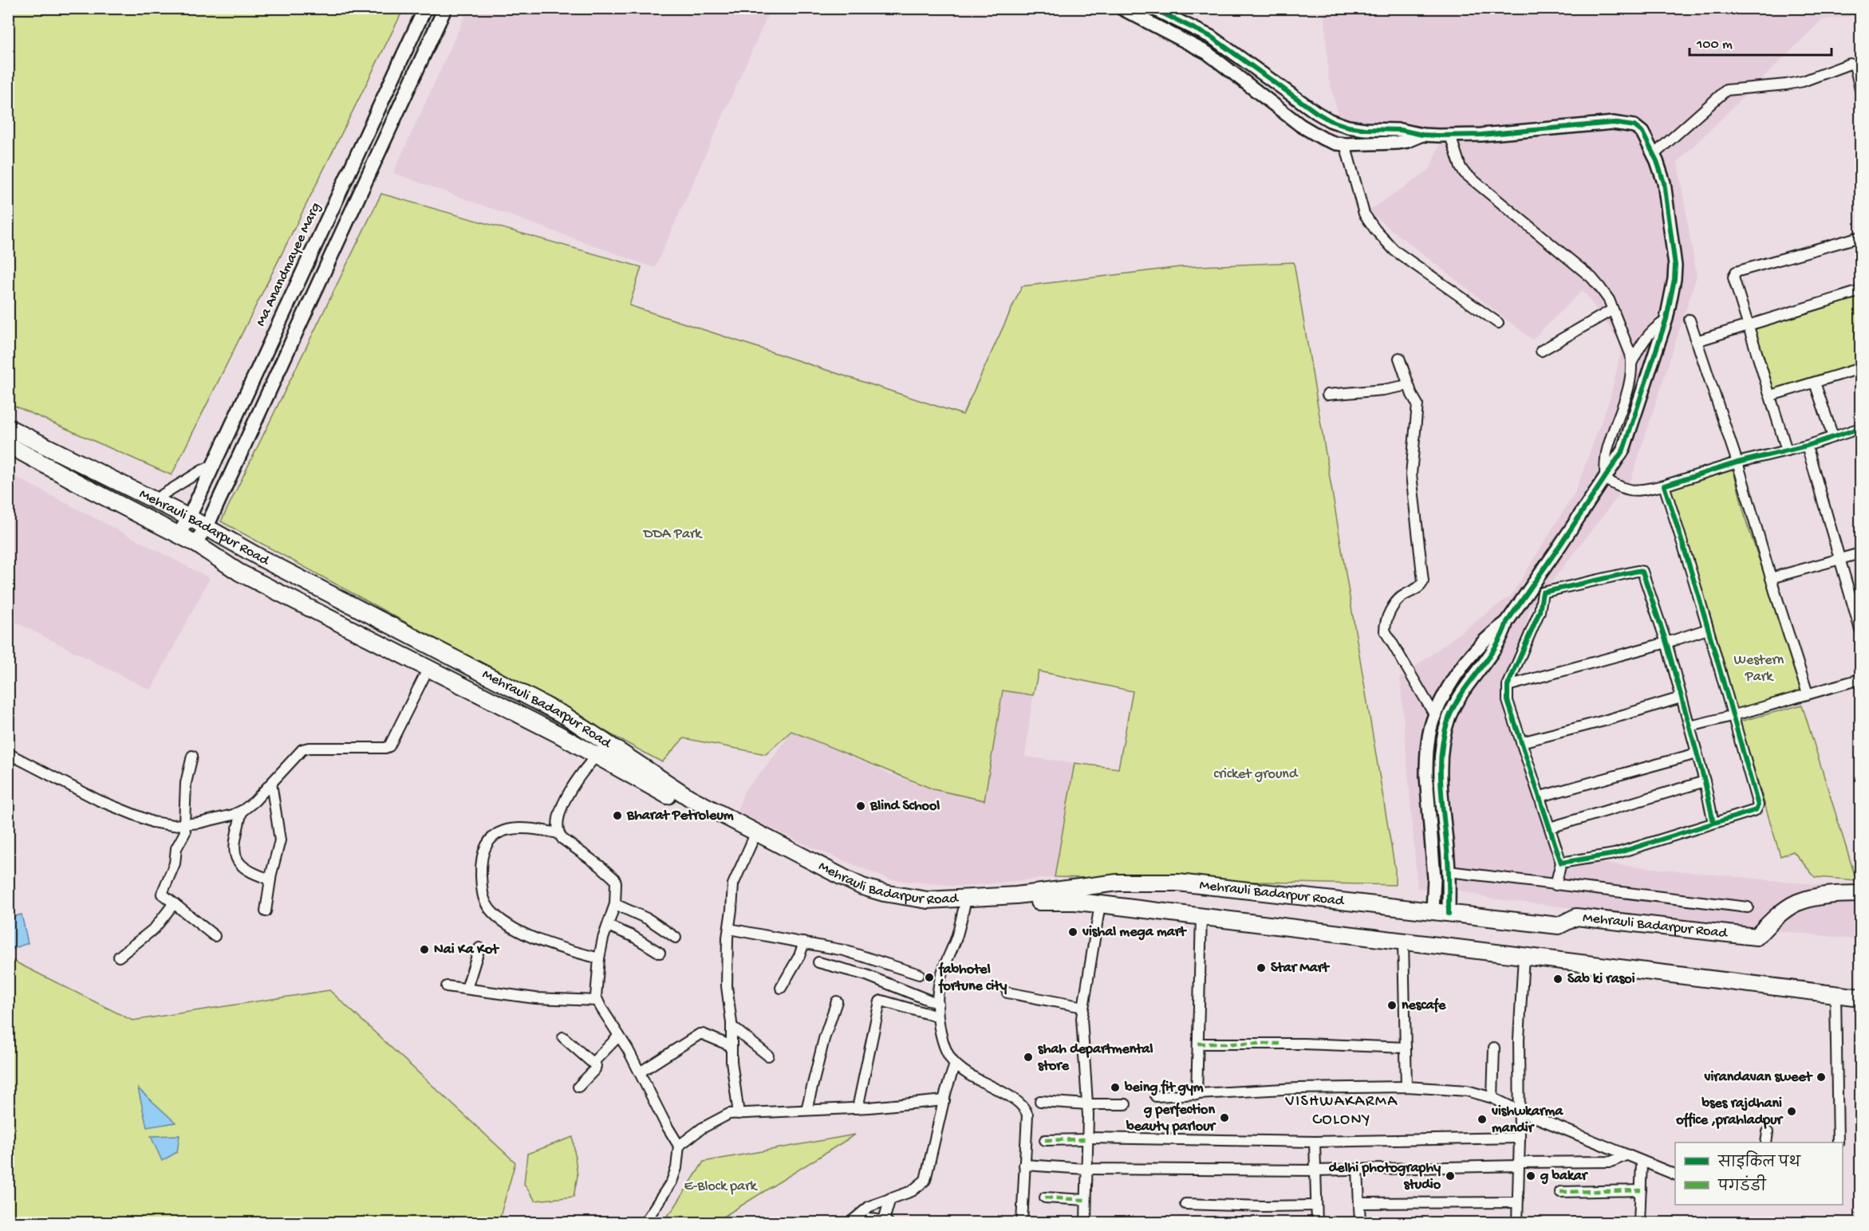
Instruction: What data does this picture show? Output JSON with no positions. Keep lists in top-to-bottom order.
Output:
{
  "streets": {
    "main road": ["Ma Anandmayee Marg", "Mehrauli Badarpur Road"]
  },
  "crossings": [
    ["Ma Anandmayee Marg", "Mehrauli Badarpur Road"]
  ],
  "districts": ["VISHWAKARMA COLONY"],
  "parks": [
    "DDA Park",
    "Western Park",
    "cricket ground",
    "E-Block park"
  ],
  "places": [
    "Blind School",
    "Bharat Petroleum",
    "vishal mega mart",
    "Nai Ka Kot",
    "Star Mart",
    "fabhotel fortune city",
    "Sab ki rasoi",
    "nescafe",
    "shah departmental store",
    "virandavan sweet",
    "being fit gym",
    "bses rajdhani office ,prahladpur",
    "g perfection beauty parlour",
    "vishwkarma mandir",
    "delhi photography studio",
    "g bakar"
  ],
  "legend": ["साइकिल पथ", "पगडंडी"],
  "scale_bar": "100 m"
}
